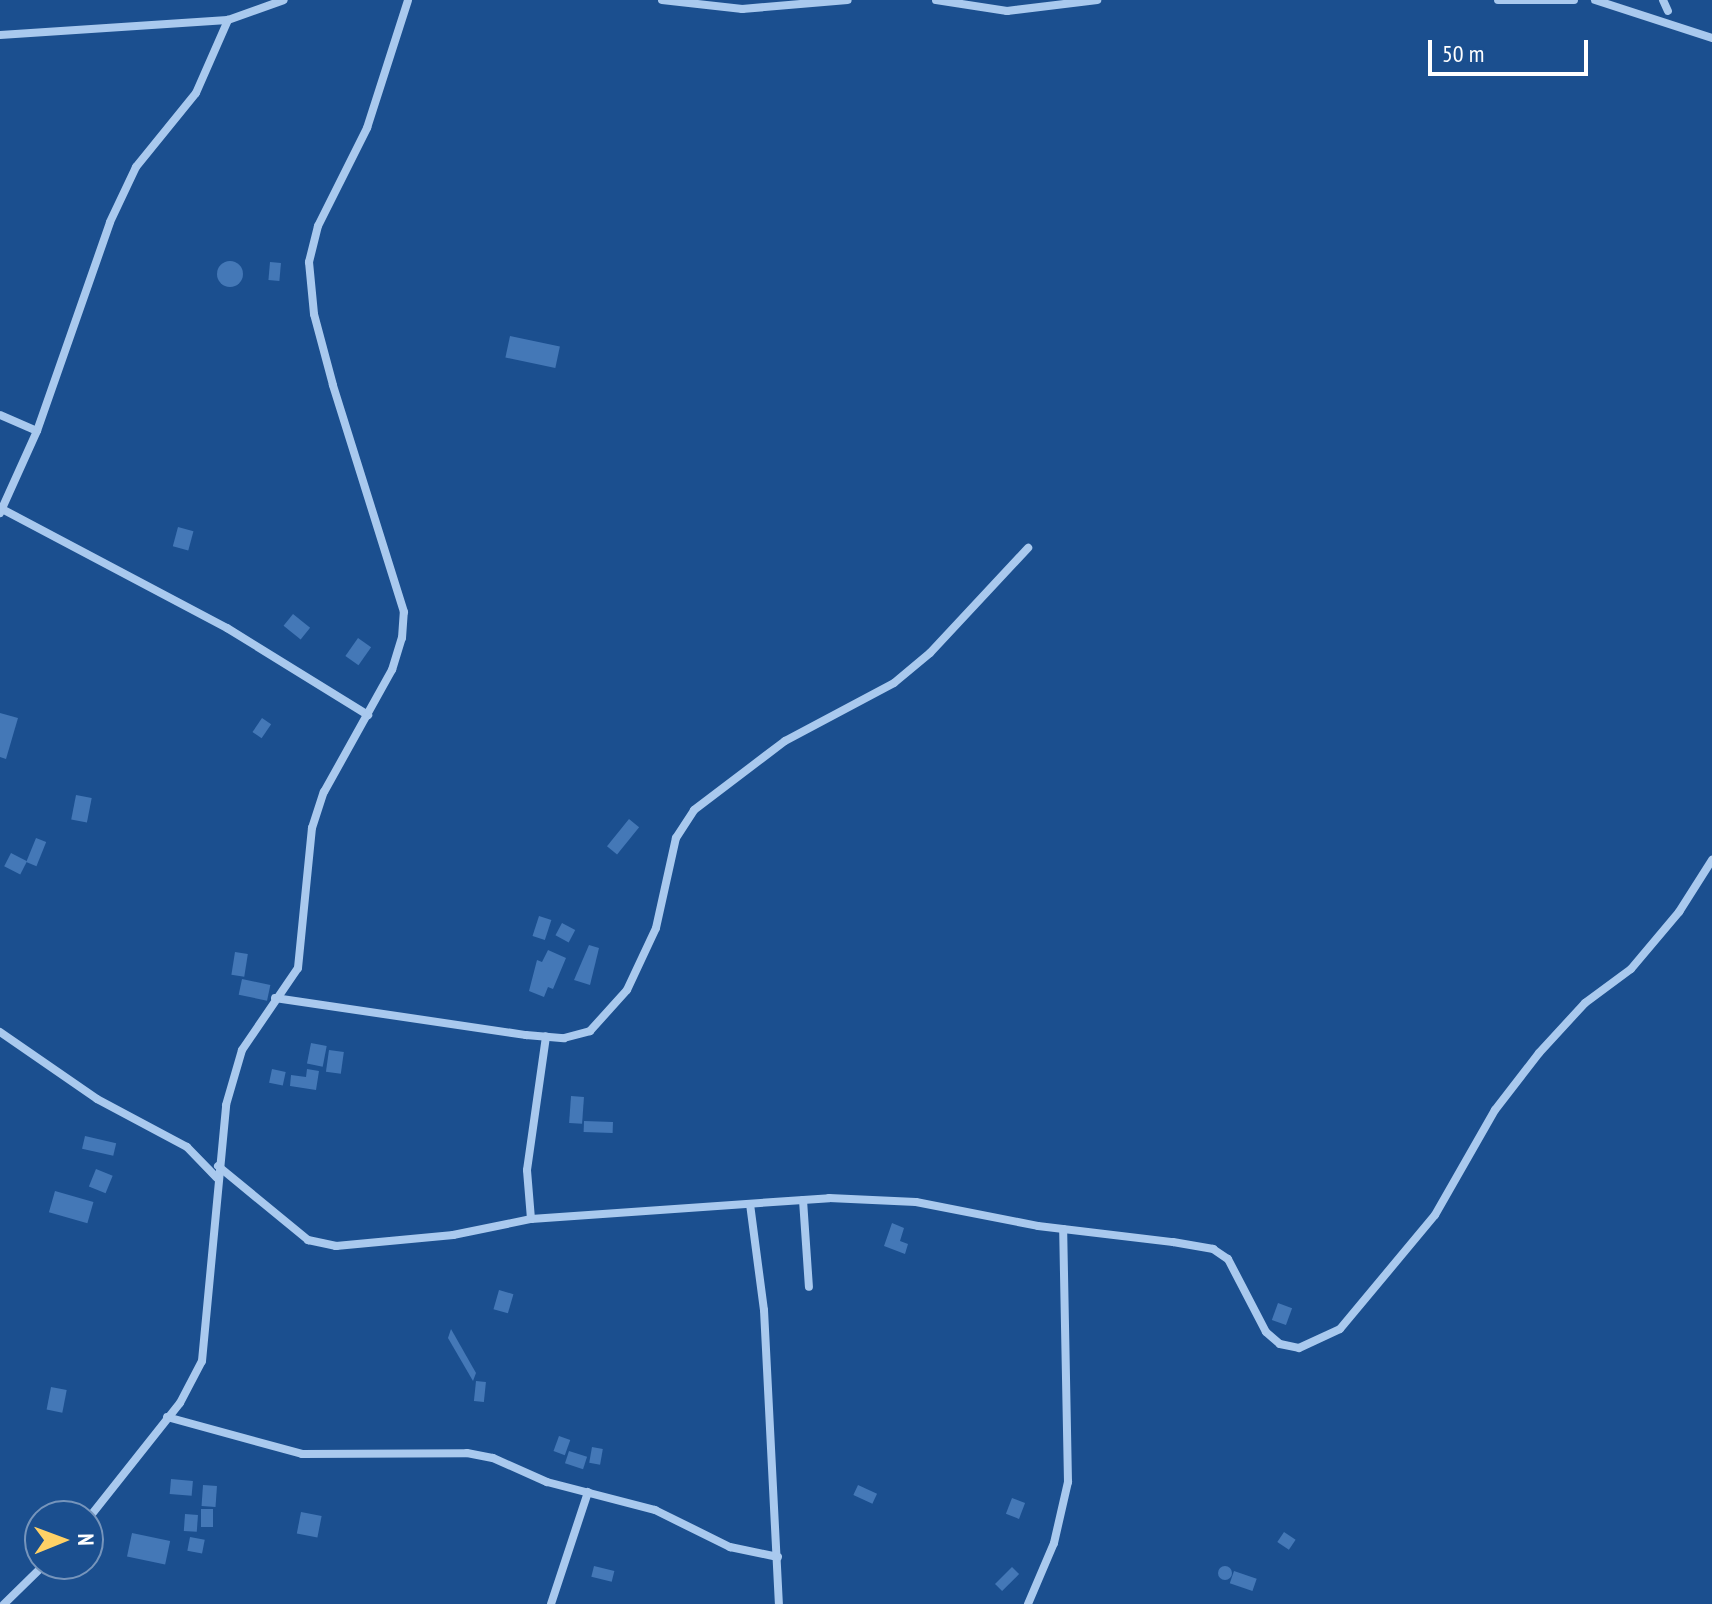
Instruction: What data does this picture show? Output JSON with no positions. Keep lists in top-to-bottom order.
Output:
{
  "scale_bar": "50 m",
  "north": "right"
}
